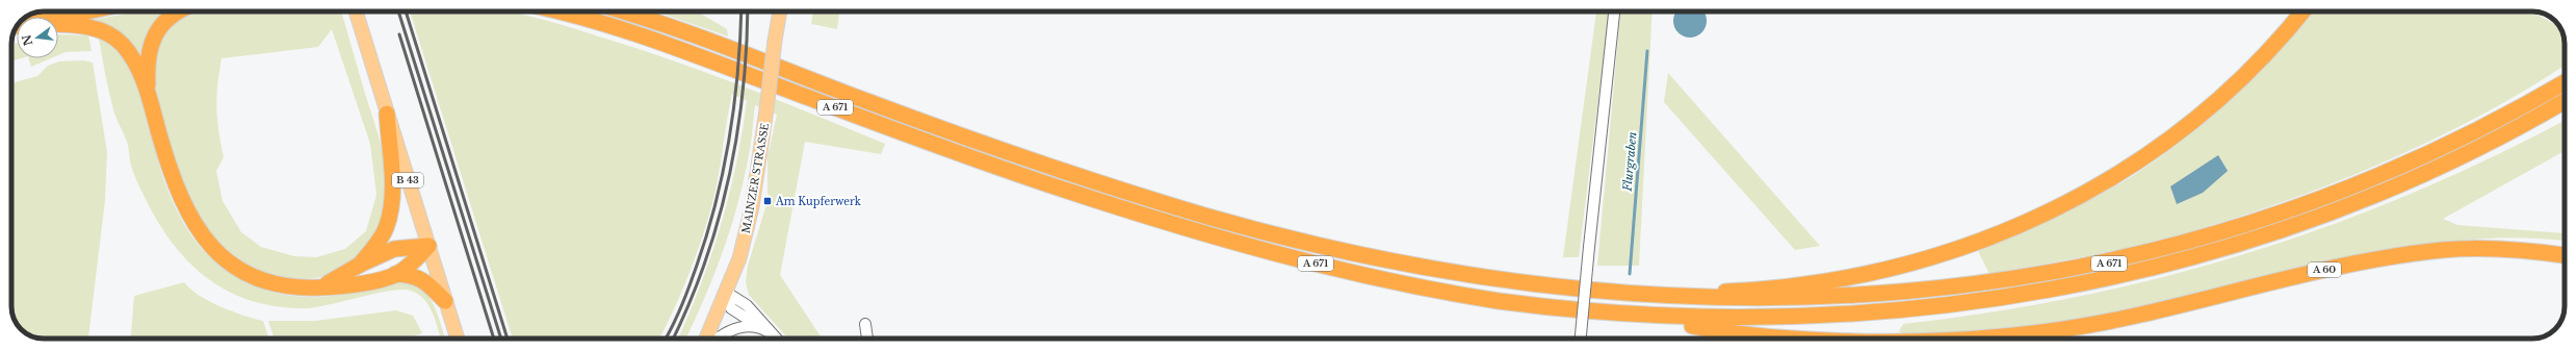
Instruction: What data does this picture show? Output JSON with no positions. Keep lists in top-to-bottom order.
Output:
{
  "streets": {
    "highway": ["A 671", "A 60"],
    "main road": ["MAINZER STRASSE", "B 43"]
  },
  "crossings": [
    ["A 671", "A 60"]
  ],
  "water": ["Flurgraben"],
  "places": {
    "transit": ["Am Kupferwerk"]
  },
  "north": "left"
}
